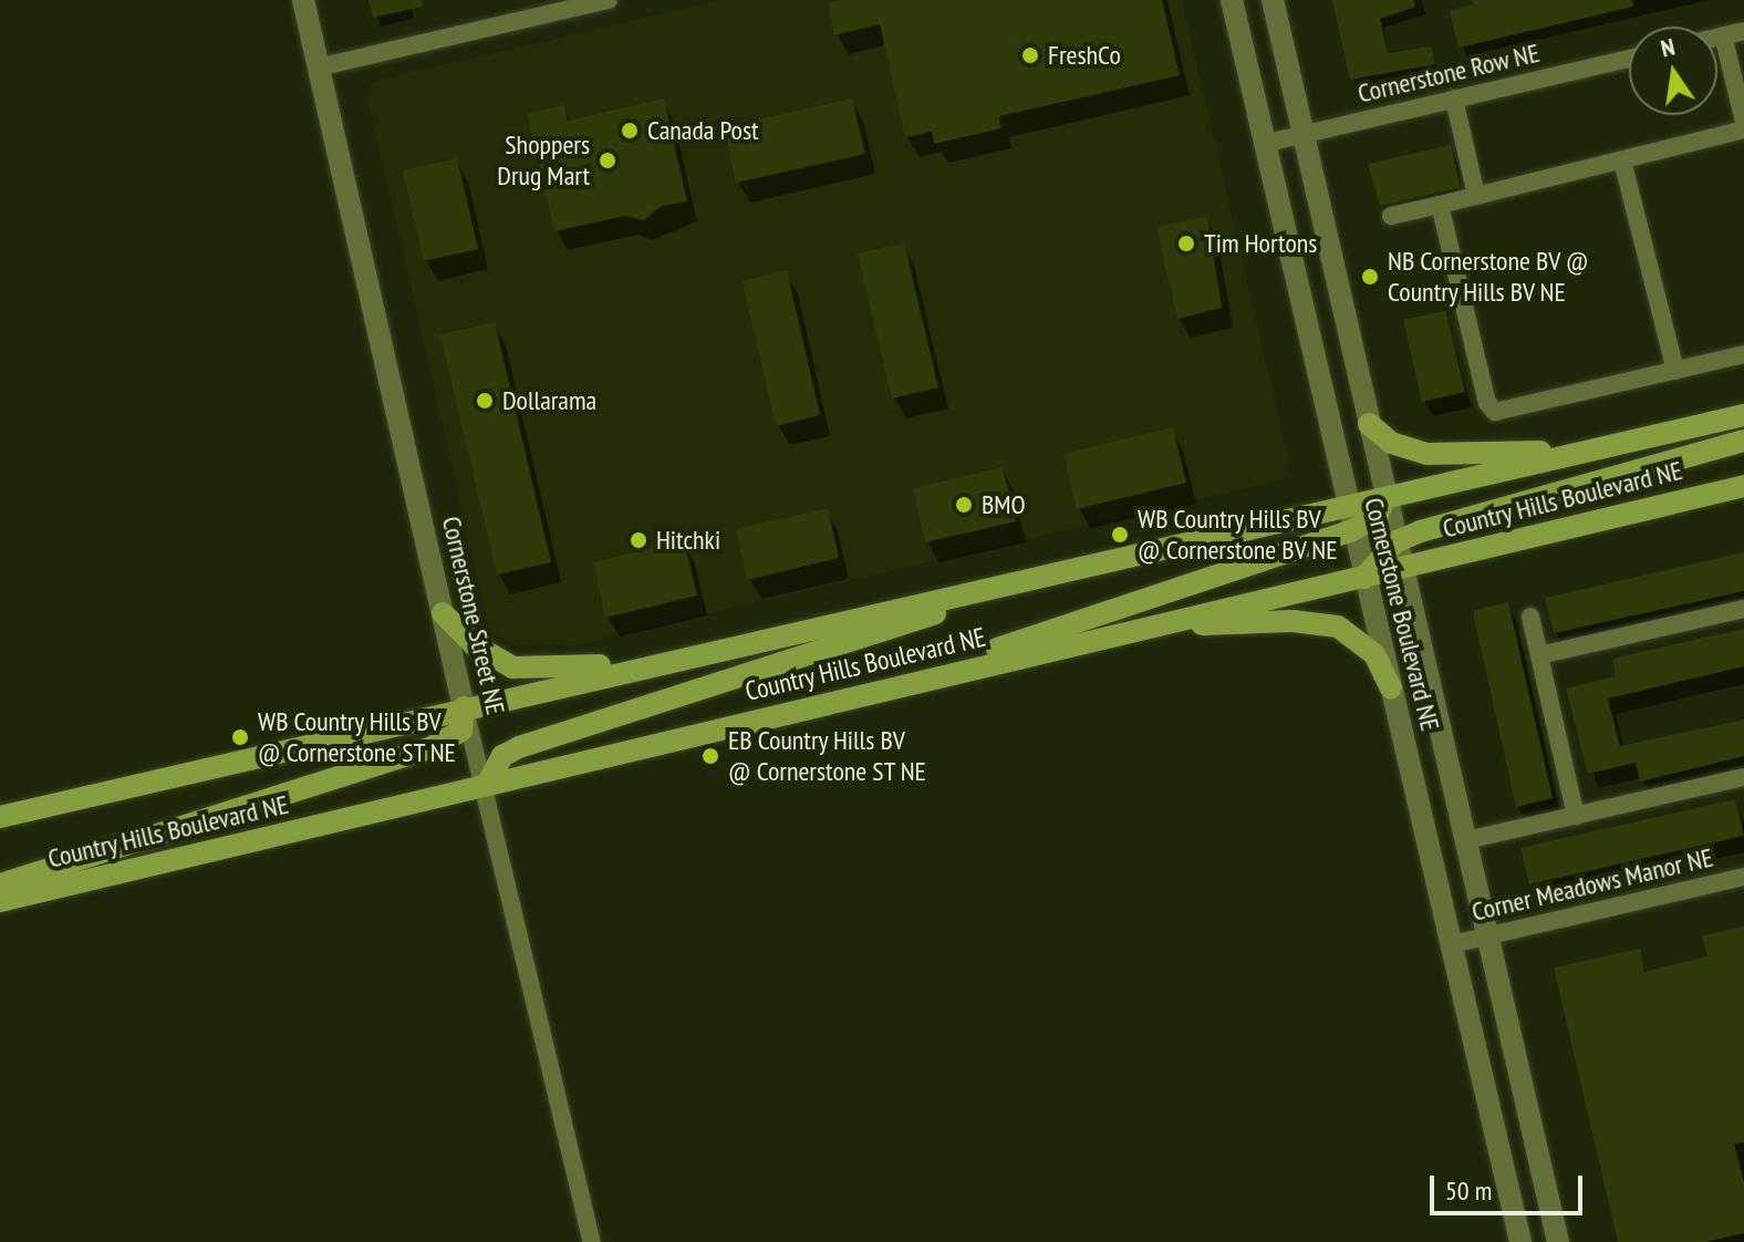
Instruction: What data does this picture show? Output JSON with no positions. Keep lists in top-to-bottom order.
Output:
{
  "streets": {
    "main road": ["Country Hills Boulevard NE"],
    "street": [
      "Cornerstone Row NE",
      "Cornerstone Boulevard NE",
      "Cornerstone Street NE",
      "Corner Meadows Manor NE"
    ]
  },
  "crossings": [
    ["Cornerstone Row NE", "Cornerstone Boulevard NE"],
    ["Country Hills Boulevard NE", "Cornerstone Boulevard NE"],
    ["Country Hills Boulevard NE", "Cornerstone Street NE"],
    ["Cornerstone Boulevard NE", "Corner Meadows Manor NE"]
  ],
  "places": [
    "FreshCo",
    "Canada Post",
    "Shoppers Drug Mart",
    "Tim Hortons",
    "NB Cornerstone BV @ Country Hills BV NE",
    "Dollarama",
    "BMO",
    "WB Country Hills BV @ Cornerstone BV NE",
    "Hitchki",
    "WB Country Hills BV @ Cornerstone ST NE",
    "EB Country Hills BV @ Cornerstone ST NE"
  ],
  "scale_bar": "50 m",
  "north": "top"
}
